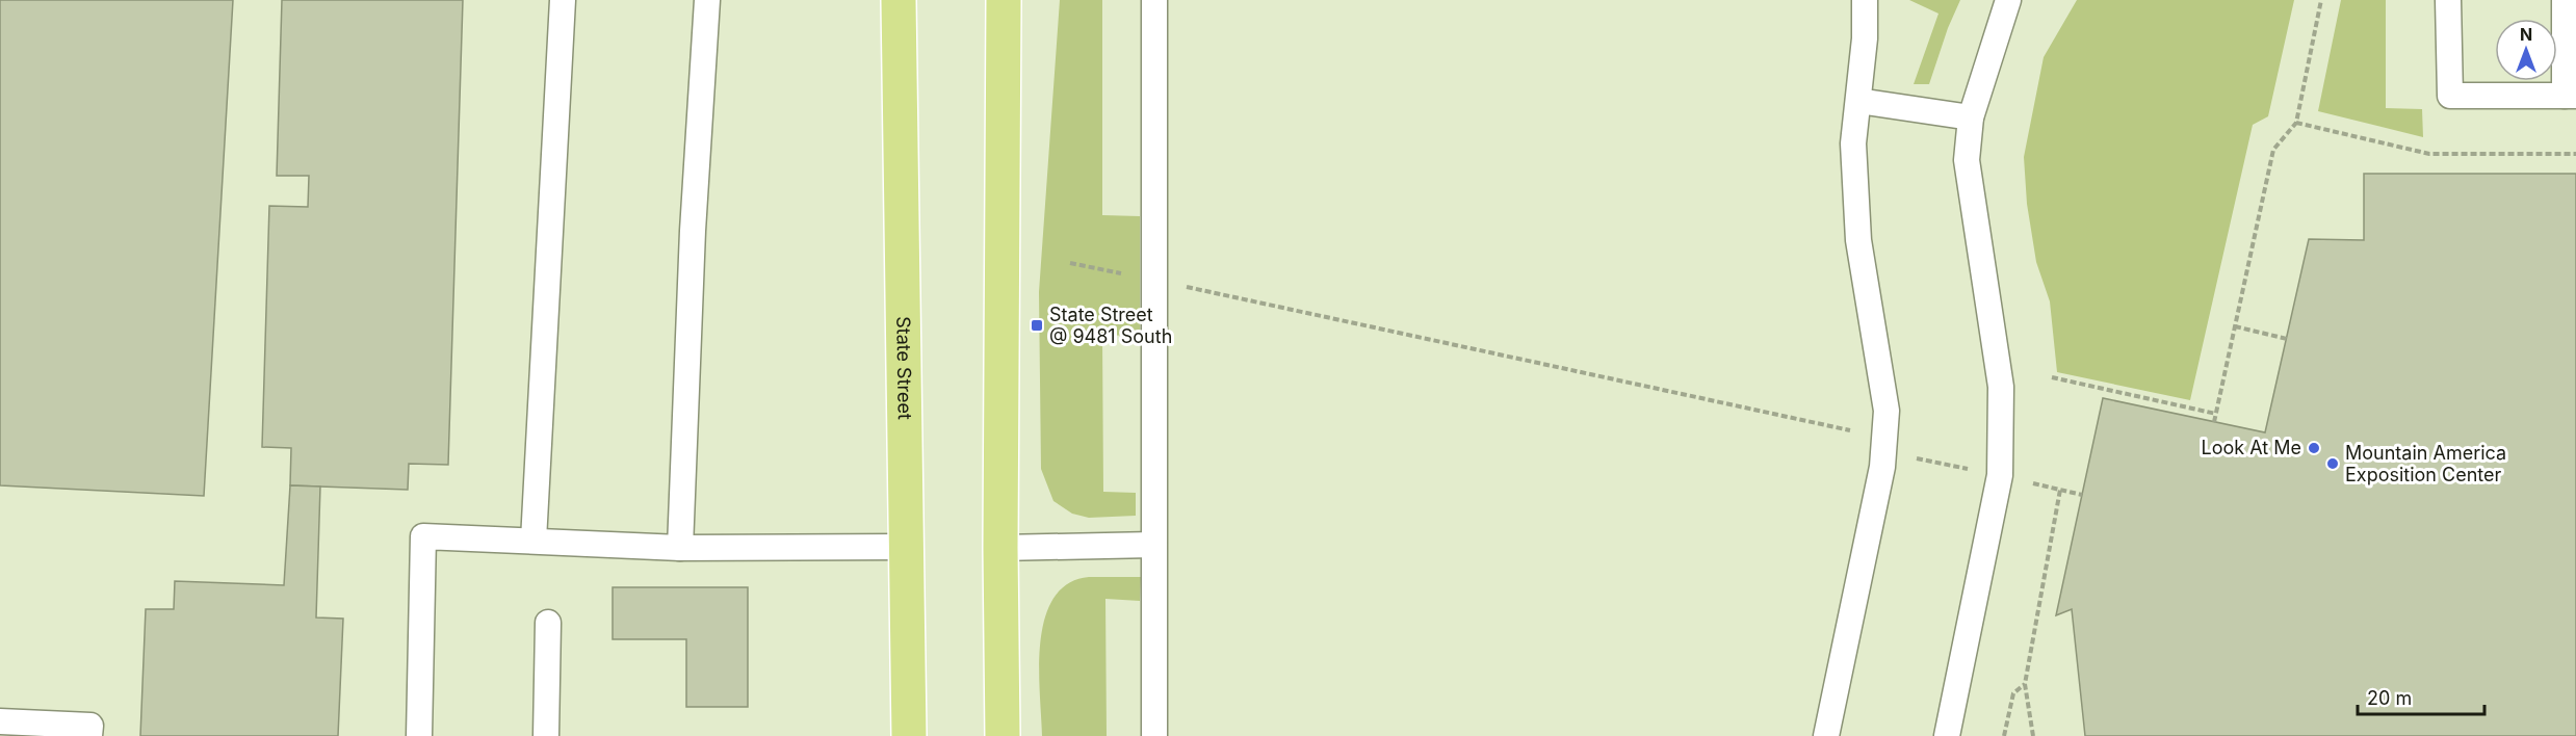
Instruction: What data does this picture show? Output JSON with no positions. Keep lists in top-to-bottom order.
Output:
{
  "streets": {
    "main road": ["State Street"]
  },
  "places": {
    "transit": ["State Street @ 9481 South"],
    "other": ["Look At Me", "Mountain America Exposition Center"]
  },
  "scale_bar": "20 m",
  "north": "top"
}
